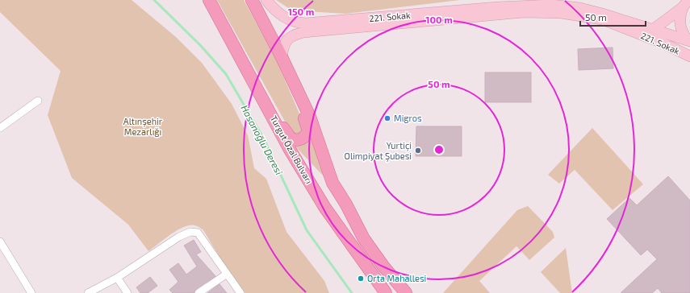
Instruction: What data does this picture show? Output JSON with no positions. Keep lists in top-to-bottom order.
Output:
{
  "streets": {
    "main road": ["Turgut Özal Bulvarı"],
    "street": ["221. Sokak"]
  },
  "water": ["Hasanoğlu Deresi"],
  "parks": ["Altınşehir Mezarlığı"],
  "places": ["Migros", "Yurtiçi Olimpiyat Şubesi", "Orta Mahallesi"],
  "scale_bar": "50 m",
  "rings": ["150 m", "100 m", "50 m"]
}
